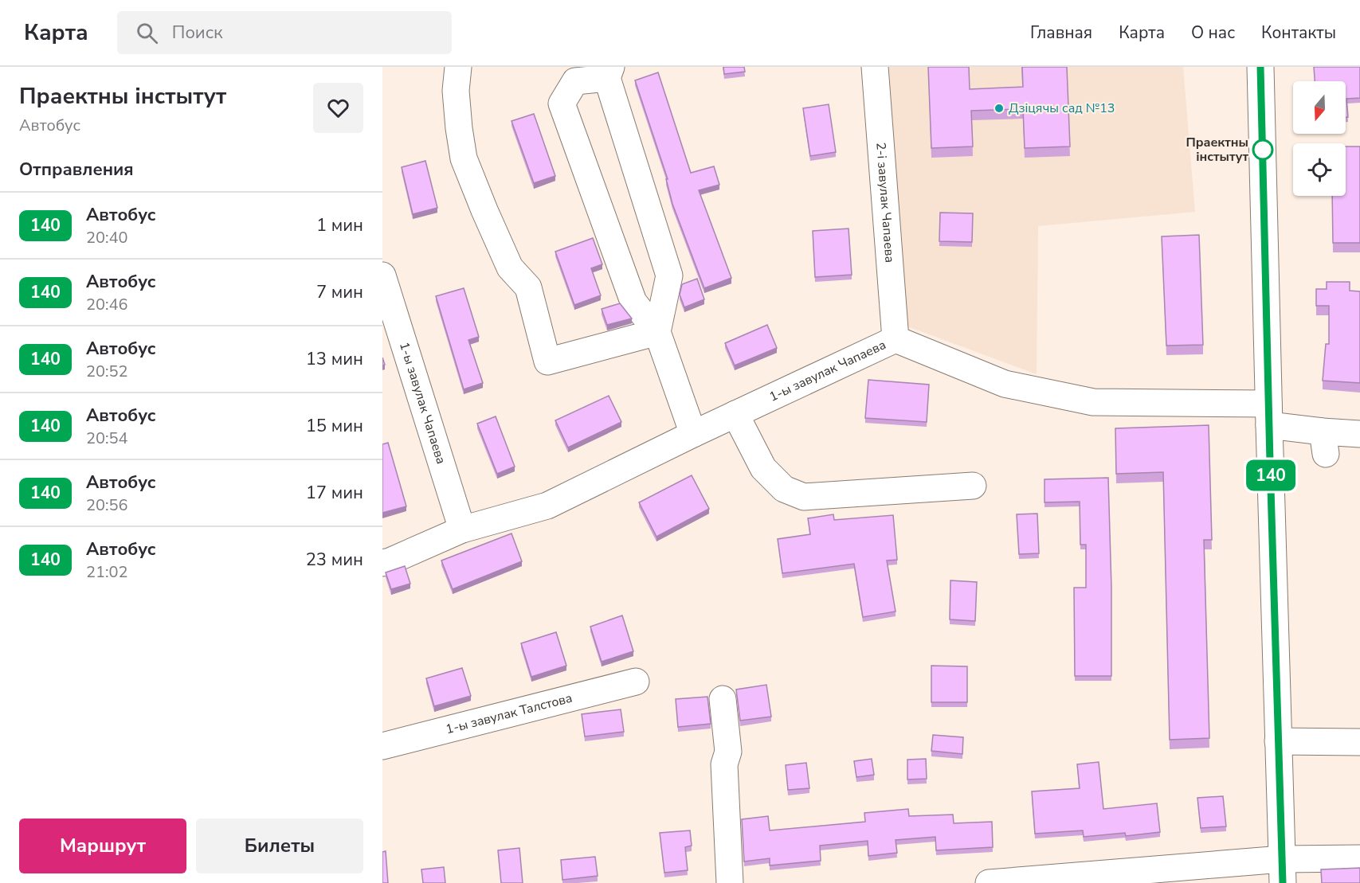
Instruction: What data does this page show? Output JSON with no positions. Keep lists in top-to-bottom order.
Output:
{
  "streets": {
    "street": ["2-і завулак Чапаева", "1-ы завулак Чапаева", "1-ы завулак Талстова"]
  },
  "crossings": [
    ["2-і завулак Чапаева", "1-ы завулак Чапаева"]
  ],
  "places": ["Дзіцячы сад №13", "Праектны інстытут"],
  "lines": ["bus line 140"],
  "north": "bottom",
  "page": {
    "header": "Карта",
    "search": "Поиск",
    "nav": [
      "Главная",
      "Карта",
      "О нас",
      "Контакты"
    ],
    "heading": [
      ["Праектны інстытут", "Автобус"],
      "Отправления"
    ],
    "on_map": "140",
    "list": [
      {
        "mark": "140",
        "name": "Автобус",
        "note": "20:40",
        "value": "1 мин"
      },
      {
        "mark": "140",
        "name": "Автобус",
        "note": "20:46",
        "value": "7 мин"
      },
      {
        "mark": "140",
        "name": "Автобус",
        "note": "20:52",
        "value": "13 мин"
      },
      {
        "mark": "140",
        "name": "Автобус",
        "note": "20:54",
        "value": "15 мин"
      },
      {
        "mark": "140",
        "name": "Автобус",
        "note": "20:56",
        "value": "17 мин"
      },
      {
        "mark": "140",
        "name": "Автобус",
        "note": "21:02",
        "value": "23 мин"
      }
    ],
    "buttons": ["Маршрут", "Билеты"]
  }
}
